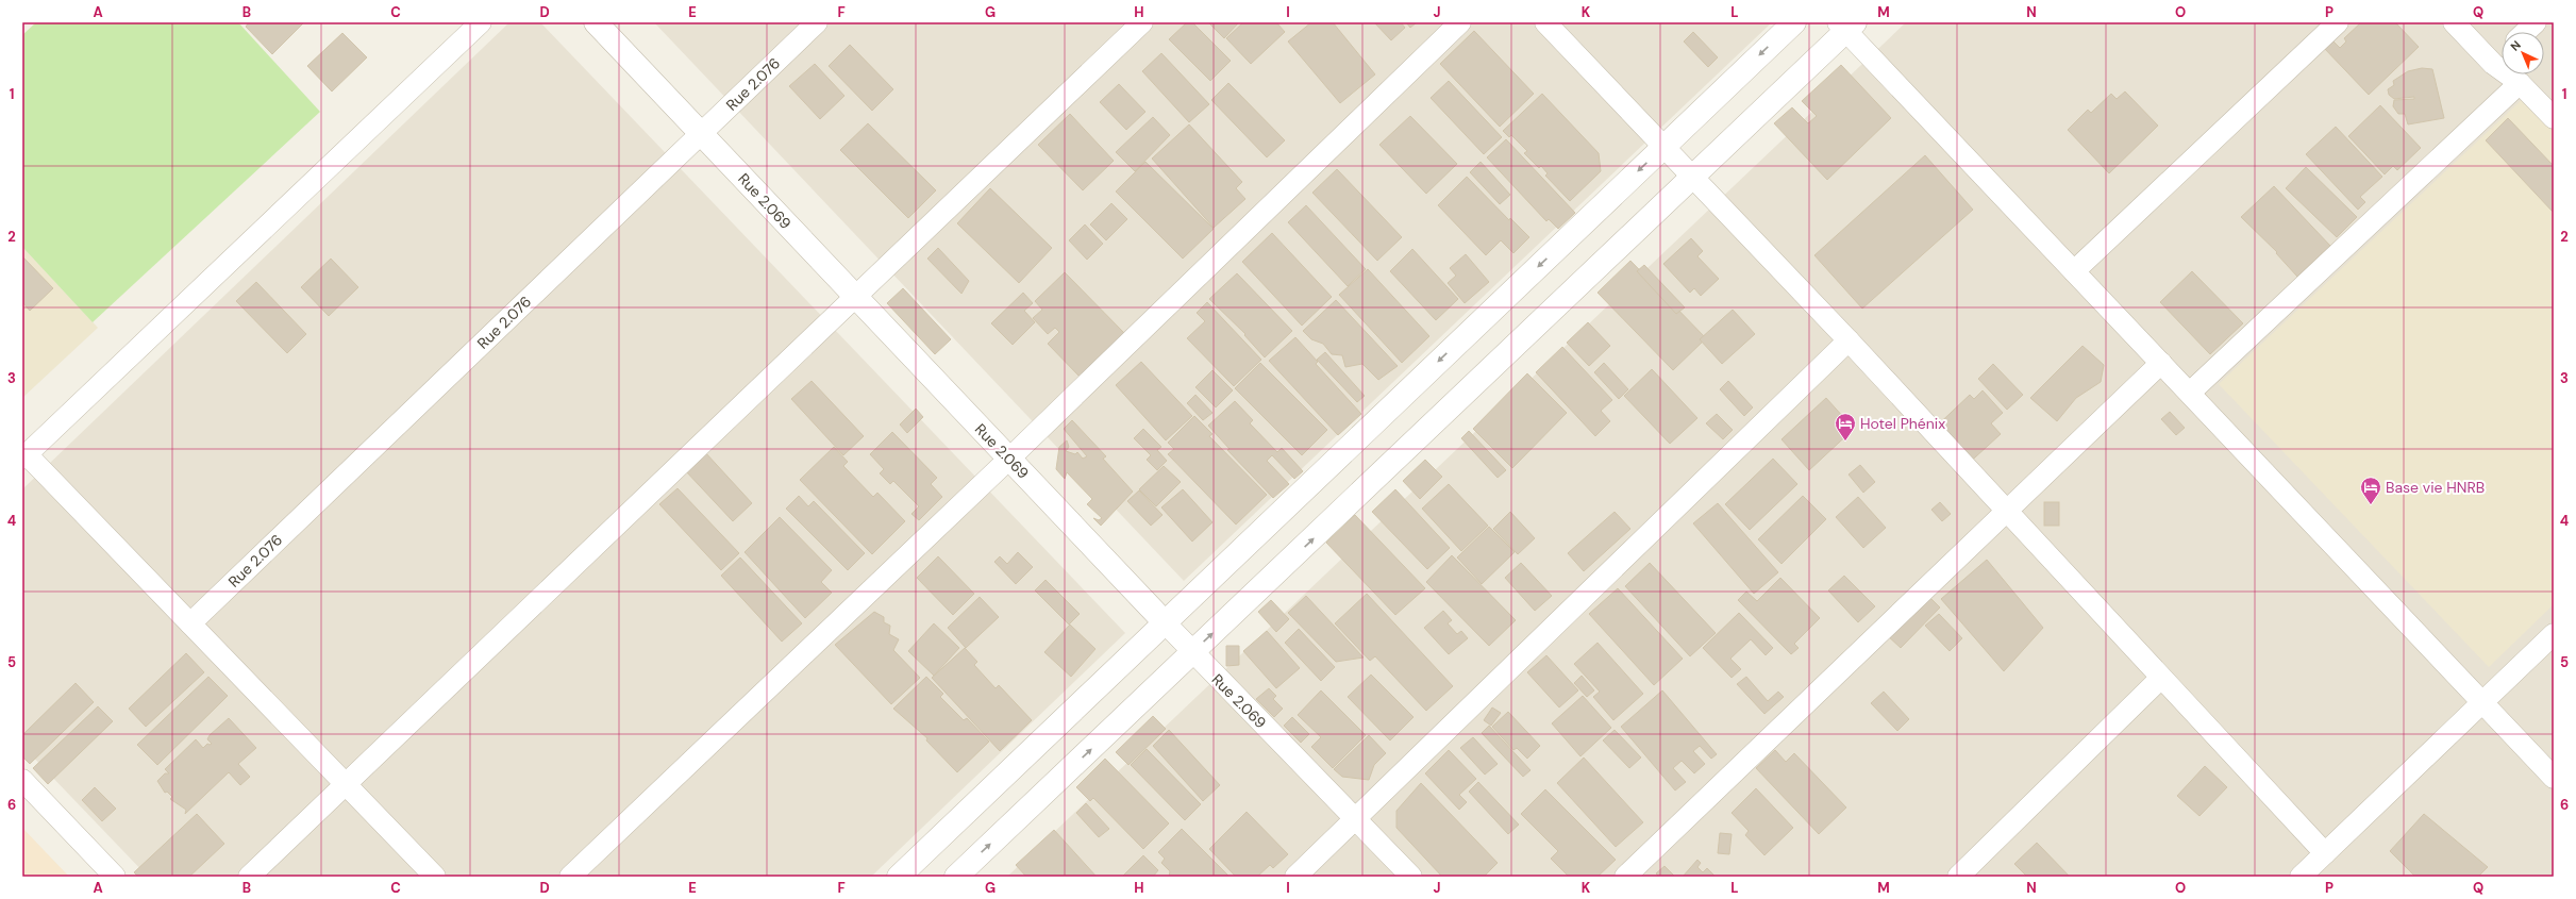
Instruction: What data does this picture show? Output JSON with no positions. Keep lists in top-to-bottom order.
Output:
{
  "streets": {
    "street": ["Rue 2.076", "Rue 2.069"]
  },
  "crossings": [
    ["Rue 2.076", "Rue 2.069"]
  ],
  "places": {
    "hotel": ["Hotel Phénix", "Base vie HNRB"]
  },
  "north": "top left",
  "grid": {
    "columns": [
      "A",
      "B",
      "C",
      "D",
      "E",
      "F",
      "G",
      "H",
      "I",
      "J",
      "K",
      "L",
      "M",
      "N",
      "O",
      "P",
      "Q"
    ],
    "rows": [
      "1",
      "2",
      "3",
      "4",
      "5",
      "6"
    ]
  }
}
